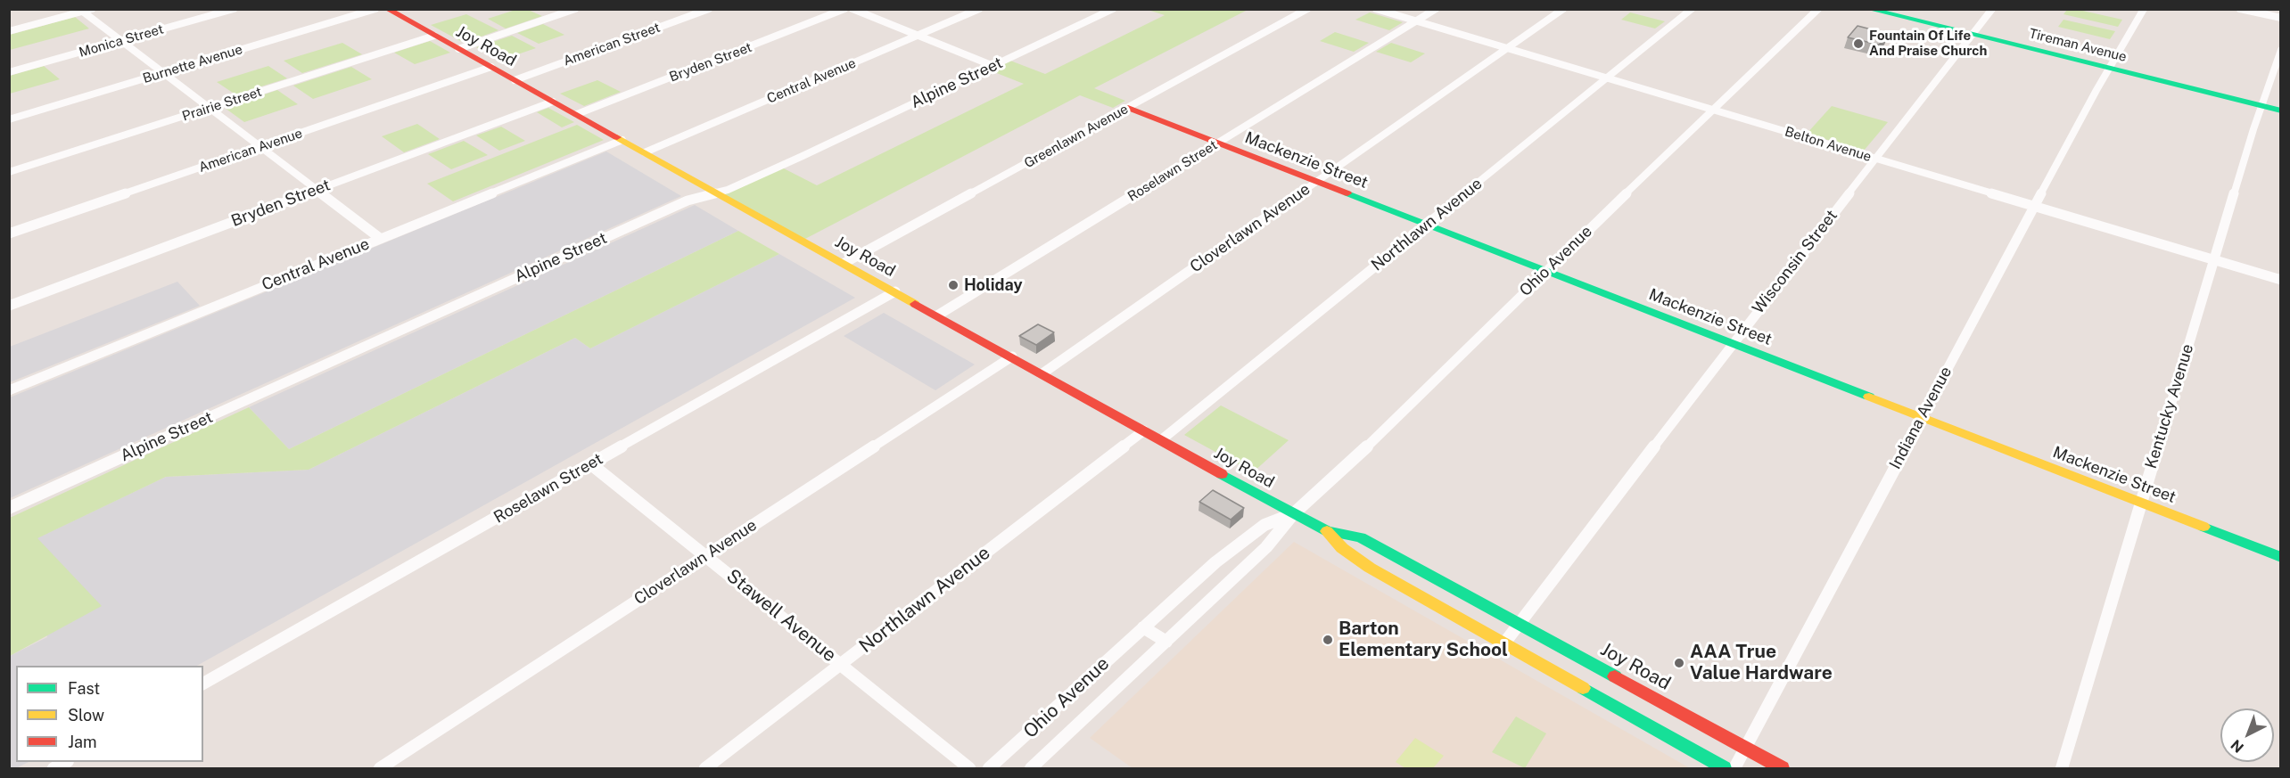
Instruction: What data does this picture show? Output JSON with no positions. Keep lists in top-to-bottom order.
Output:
{
  "streets": {
    "street": [
      "Monica Street",
      "American Street",
      "Tireman Avenue",
      "Joy Road",
      "Bryden Street",
      "Burnette Avenue",
      "Central Avenue",
      "Alpine Street",
      "Prairie Street",
      "Greenlawn Avenue",
      "Belton Avenue",
      "American Avenue",
      "Mackenzie Street",
      "Roselawn Street",
      "Northlawn Avenue",
      "Cloverlawn Avenue",
      "Ohio Avenue",
      "Wisconsin Street",
      "Kentucky Avenue",
      "Indiana Avenue",
      "Stawell Avenue"
    ]
  },
  "crossings": [
    ["American Street", "Joy Road"],
    ["Tireman Avenue", "Wisconsin Street"],
    ["Tireman Avenue", "Kentucky Avenue"],
    ["Tireman Avenue", "Indiana Avenue"],
    ["Joy Road", "Bryden Street"],
    ["Joy Road", "Central Avenue"],
    ["Joy Road", "Alpine Street"],
    ["Joy Road", "Prairie Street"],
    ["Joy Road", "Greenlawn Avenue"],
    ["Joy Road", "American Avenue"],
    ["Joy Road", "Roselawn Street"],
    ["Joy Road", "Northlawn Avenue"],
    ["Joy Road", "Cloverlawn Avenue"],
    ["Joy Road", "Ohio Avenue"],
    ["Joy Road", "Wisconsin Street"],
    ["Joy Road", "Indiana Avenue"],
    ["Greenlawn Avenue", "Mackenzie Street"],
    ["Belton Avenue", "Roselawn Street"],
    ["Belton Avenue", "Northlawn Avenue"],
    ["Belton Avenue", "Cloverlawn Avenue"],
    ["Belton Avenue", "Ohio Avenue"],
    ["Belton Avenue", "Wisconsin Street"],
    ["Belton Avenue", "Kentucky Avenue"],
    ["Belton Avenue", "Indiana Avenue"],
    ["Mackenzie Street", "Roselawn Street"],
    ["Mackenzie Street", "Northlawn Avenue"],
    ["Mackenzie Street", "Cloverlawn Avenue"],
    ["Mackenzie Street", "Ohio Avenue"],
    ["Mackenzie Street", "Wisconsin Street"],
    ["Mackenzie Street", "Kentucky Avenue"],
    ["Mackenzie Street", "Indiana Avenue"],
    ["Roselawn Street", "Stawell Avenue"],
    ["Northlawn Avenue", "Stawell Avenue"],
    ["Cloverlawn Avenue", "Stawell Avenue"]
  ],
  "places": [
    "Fountain Of Life And Praise Church",
    "Holiday",
    "Barton Elementary School",
    "AAA True Value Hardware"
  ],
  "legend": ["Fast", "Slow", "Jam"],
  "north": "bottom left"
}
